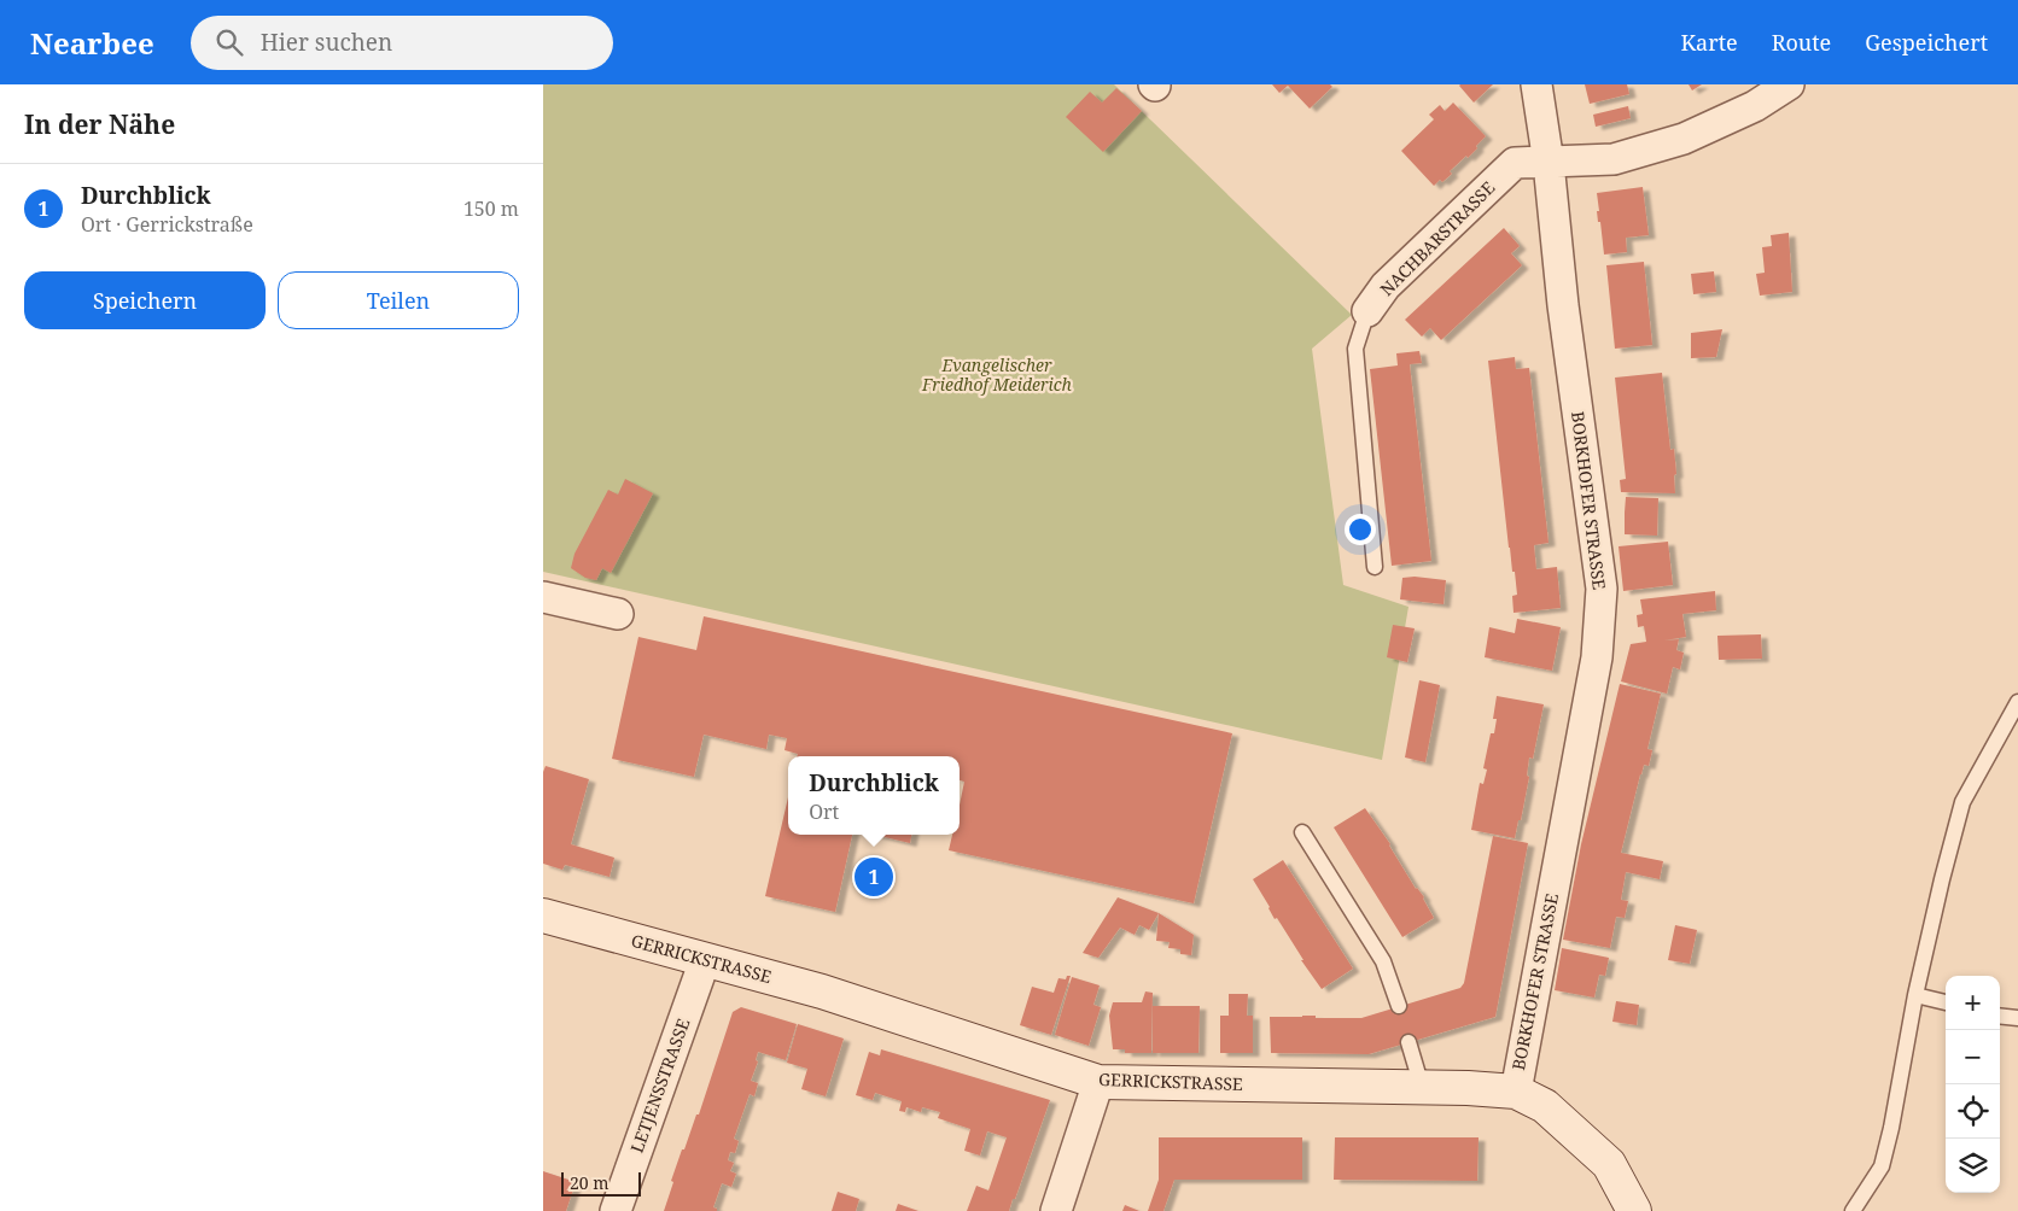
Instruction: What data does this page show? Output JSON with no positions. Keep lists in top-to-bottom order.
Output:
{
  "streets": {
    "street": [
      "NACHBARSTRASSE",
      "BORKHOFER STRASSE",
      "GERRICKSTRASSE",
      "LETJENSSTRASSE"
    ]
  },
  "crossings": [
    ["NACHBARSTRASSE", "BORKHOFER STRASSE"],
    ["BORKHOFER STRASSE", "GERRICKSTRASSE"],
    ["GERRICKSTRASSE", "LETJENSSTRASSE"]
  ],
  "parks": ["Evangelischer Friedhof Meiderich"],
  "scale_bar": "20 m",
  "page": {
    "header": "Nearbee",
    "search": "Hier suchen",
    "nav": ["Karte", "Route", "Gespeichert"],
    "heading": "In der Nähe",
    "list": [
      {
        "mark": "1",
        "name": "Durchblick",
        "note": "Ort · Gerrickstraße",
        "value": "150 m"
      }
    ],
    "buttons": ["Speichern", "Teilen"],
    "popup": ["Durchblick", "Ort"],
    "pins": "1",
    "map_buttons": ["+", "−"],
    "scale": "20 m"
  }
}
